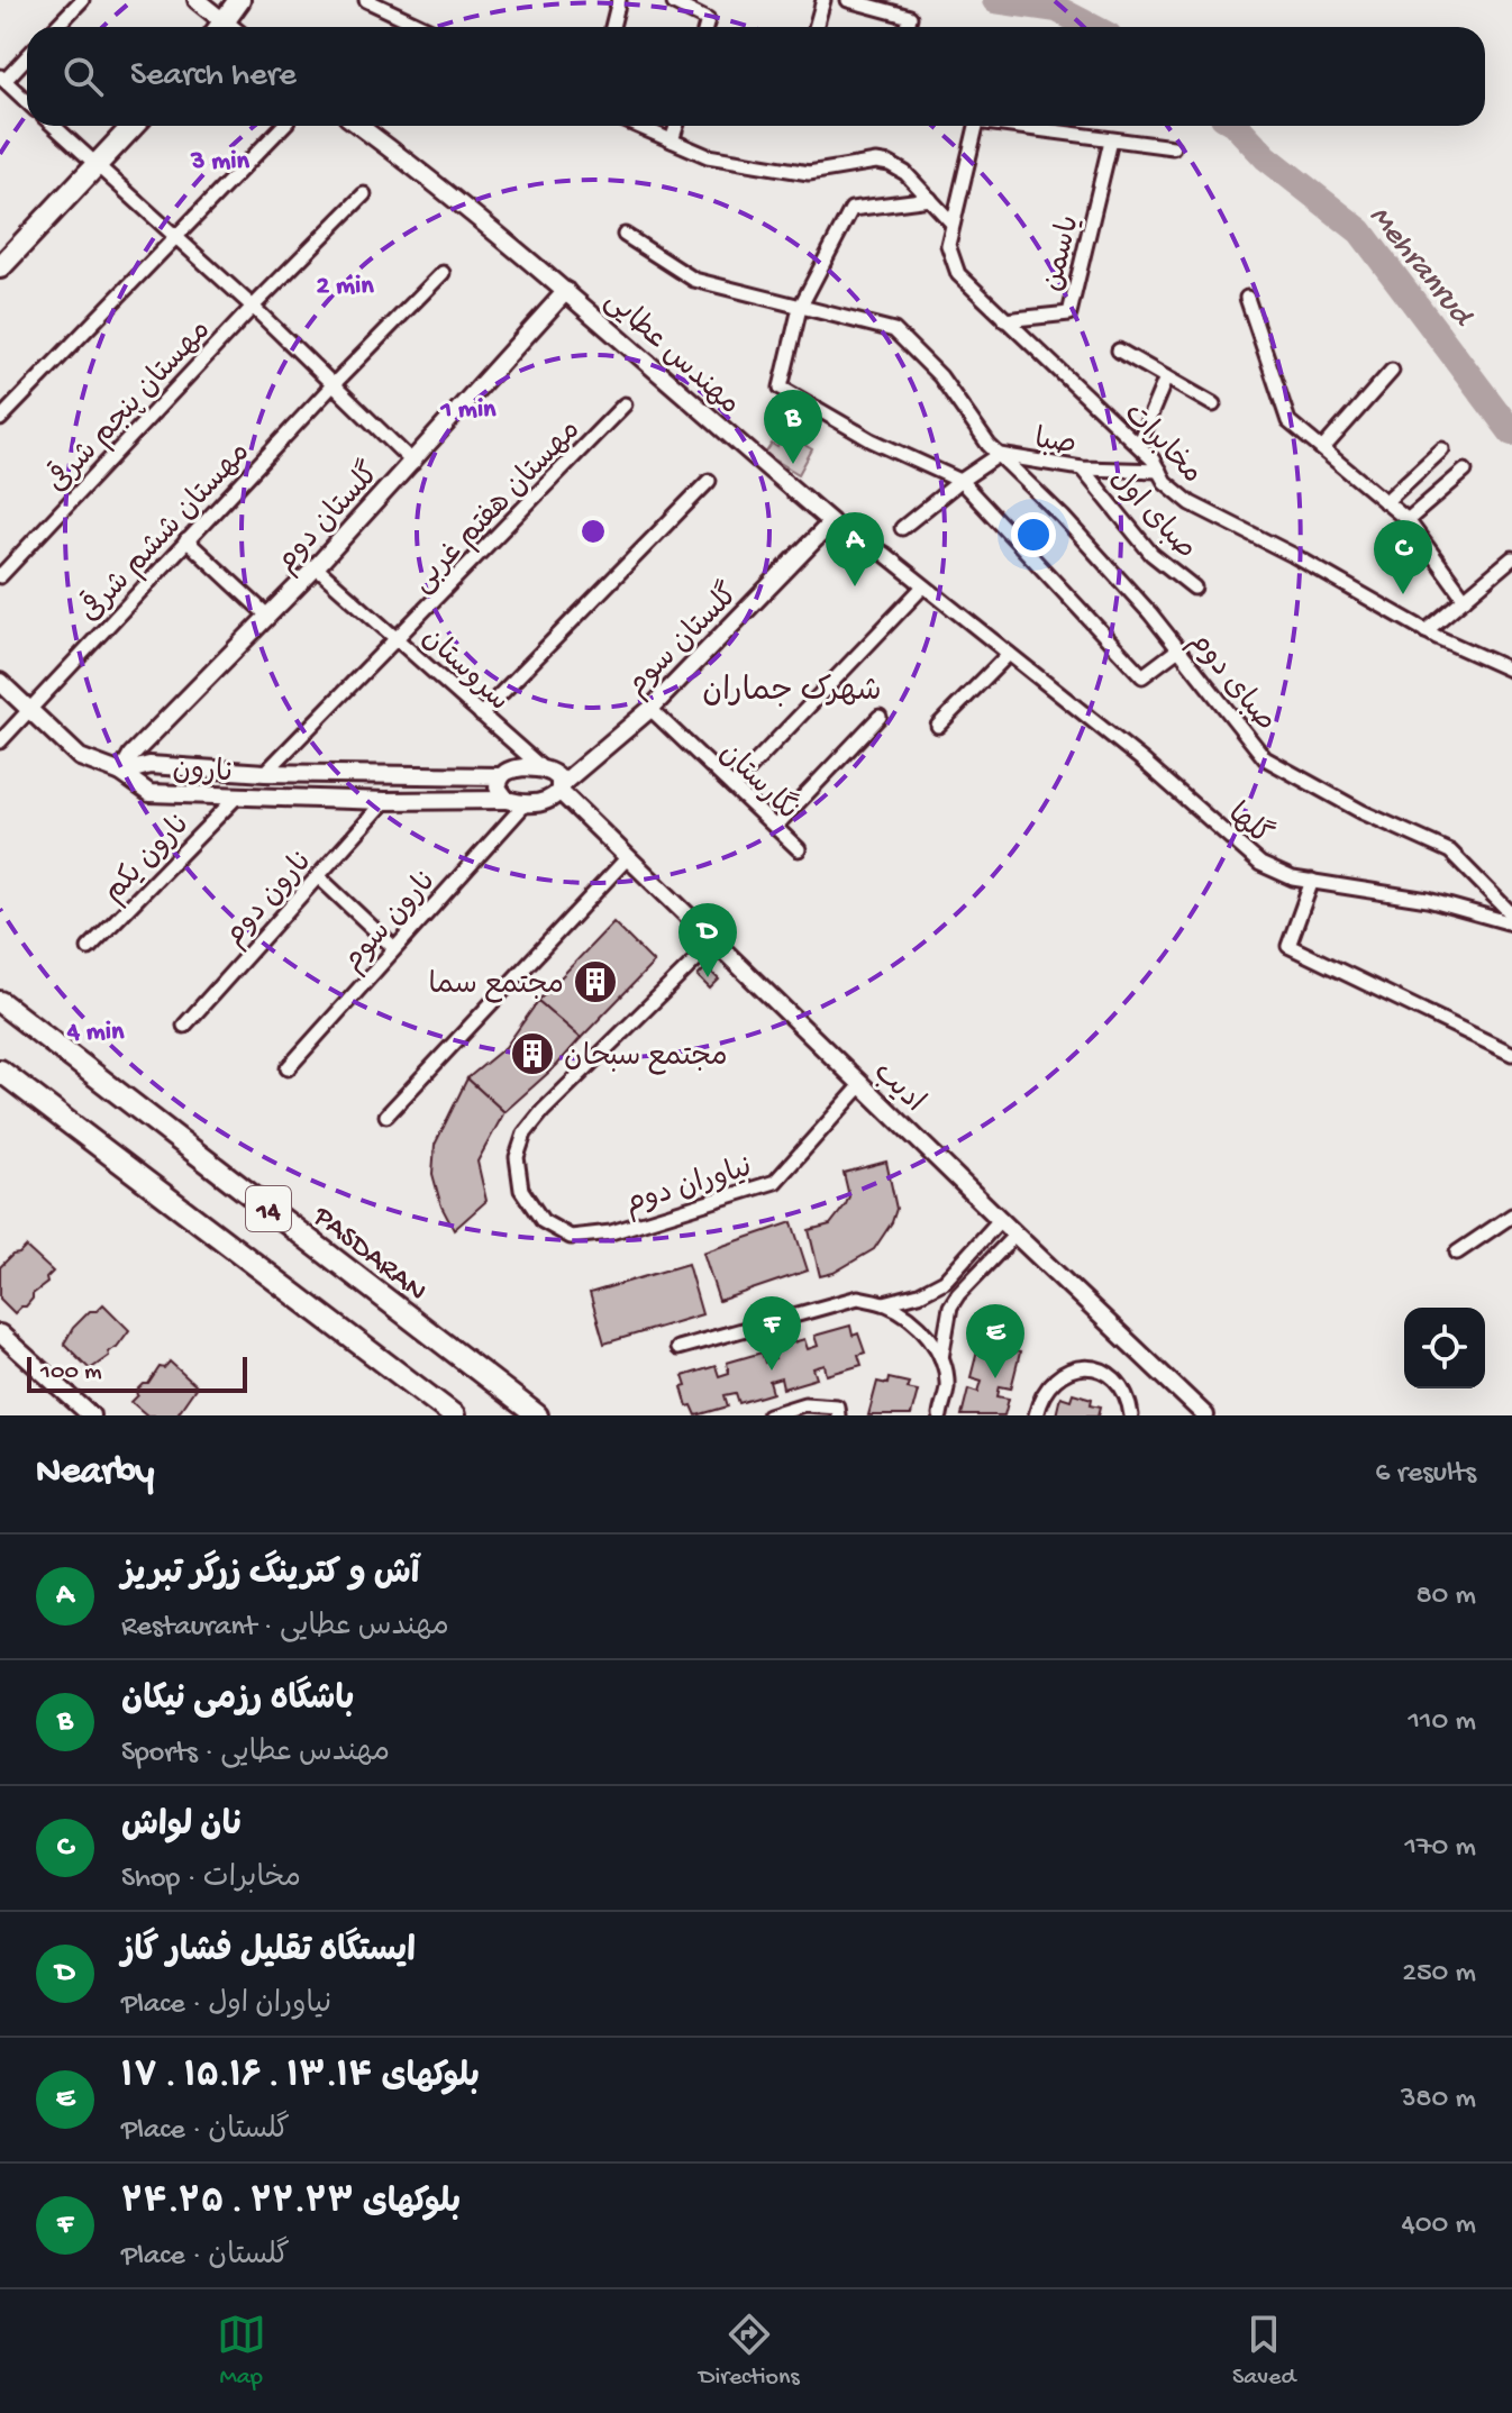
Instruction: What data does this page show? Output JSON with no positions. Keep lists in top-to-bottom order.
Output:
{
  "streets": {
    "main road": ["14", "PASDARAN"],
    "street": [
      "یاسمن",
      "مهندس عطایی",
      "مهستان پنجم شرقی",
      "صبا",
      "مخابرات",
      "مهستان هفتم غربی",
      "صبای اول",
      "گلستان دوم",
      "مهستان ششم شرقی",
      "گلستان سوم",
      "سروستان",
      "صبای دوم",
      "نارون",
      "نگارستان",
      "گلها",
      "نارون یکم",
      "نارون دوم",
      "نارون سوم",
      "ادیب",
      "نیاوران دوم"
    ]
  },
  "crossings": [
    ["یاسمن", "مخابرات"],
    ["مهندس عطایی", "گلستان دوم"],
    ["مهندس عطایی", "گلستان سوم"],
    ["مهندس عطایی", "گلها"],
    ["صبا", "مخابرات"],
    ["صبا", "صبای اول"],
    ["صبا", "صبای دوم"],
    ["مهستان هفتم غربی", "سروستان"],
    ["مهستان هفتم غربی", "نارون"],
    ["گلستان دوم", "سروستان"],
    ["گلستان دوم", "نارون"],
    ["گلستان سوم", "نگارستان"],
    ["گلستان سوم", "ادیب"],
    ["سروستان", "نارون"],
    ["سروستان", "ادیب"],
    ["نارون", "نارون یکم"],
    ["نارون", "نارون دوم"],
    ["نارون", "نارون سوم"],
    ["نارون", "ادیب"],
    ["ادیب", "نیاوران دوم"]
  ],
  "districts": ["شهرک جماران"],
  "water": ["Mehranrud"],
  "places": {
    "building": ["مجتمع سما", "مجتمع سبحان"]
  },
  "scale_bar": "100 m",
  "page": {
    "search": "Search here",
    "pins": [
      "B",
      "A",
      "C",
      "D",
      "F",
      "E"
    ],
    "scale": "100 m",
    "heading": ["Nearby", "6 results"],
    "list": [
      {
        "mark": "A",
        "name": "آش و کترینگ زرگر تبریز",
        "note": "Restaurant · مهندس عطایی",
        "value": "80 m"
      },
      {
        "mark": "B",
        "name": "باشگاه رزمی نیکان",
        "note": "Sports · مهندس عطایی",
        "value": "110 m"
      },
      {
        "mark": "C",
        "name": "نان لواش",
        "note": "Shop · مخابرات",
        "value": "170 m"
      },
      {
        "mark": "D",
        "name": "ایستگاه تقلیل فشار گاز",
        "note": "Place · نیاوران اول",
        "value": "250 m"
      },
      {
        "mark": "E",
        "name": "بلوکهای ۱۳.۱۴ . ۱۵.۱۶ . ۱۷",
        "note": "Place · گلستان",
        "value": "380 m"
      },
      {
        "mark": "F",
        "name": "بلوکهای ۲۲.۲۳ . ۲۴.۲۵",
        "note": "Place · گلستان",
        "value": "400 m"
      }
    ],
    "nav": ["Map", "Directions", "Saved"]
  },
  "rings": [
    "3 min",
    "2 min",
    "1 min",
    "4 min"
  ]
}
